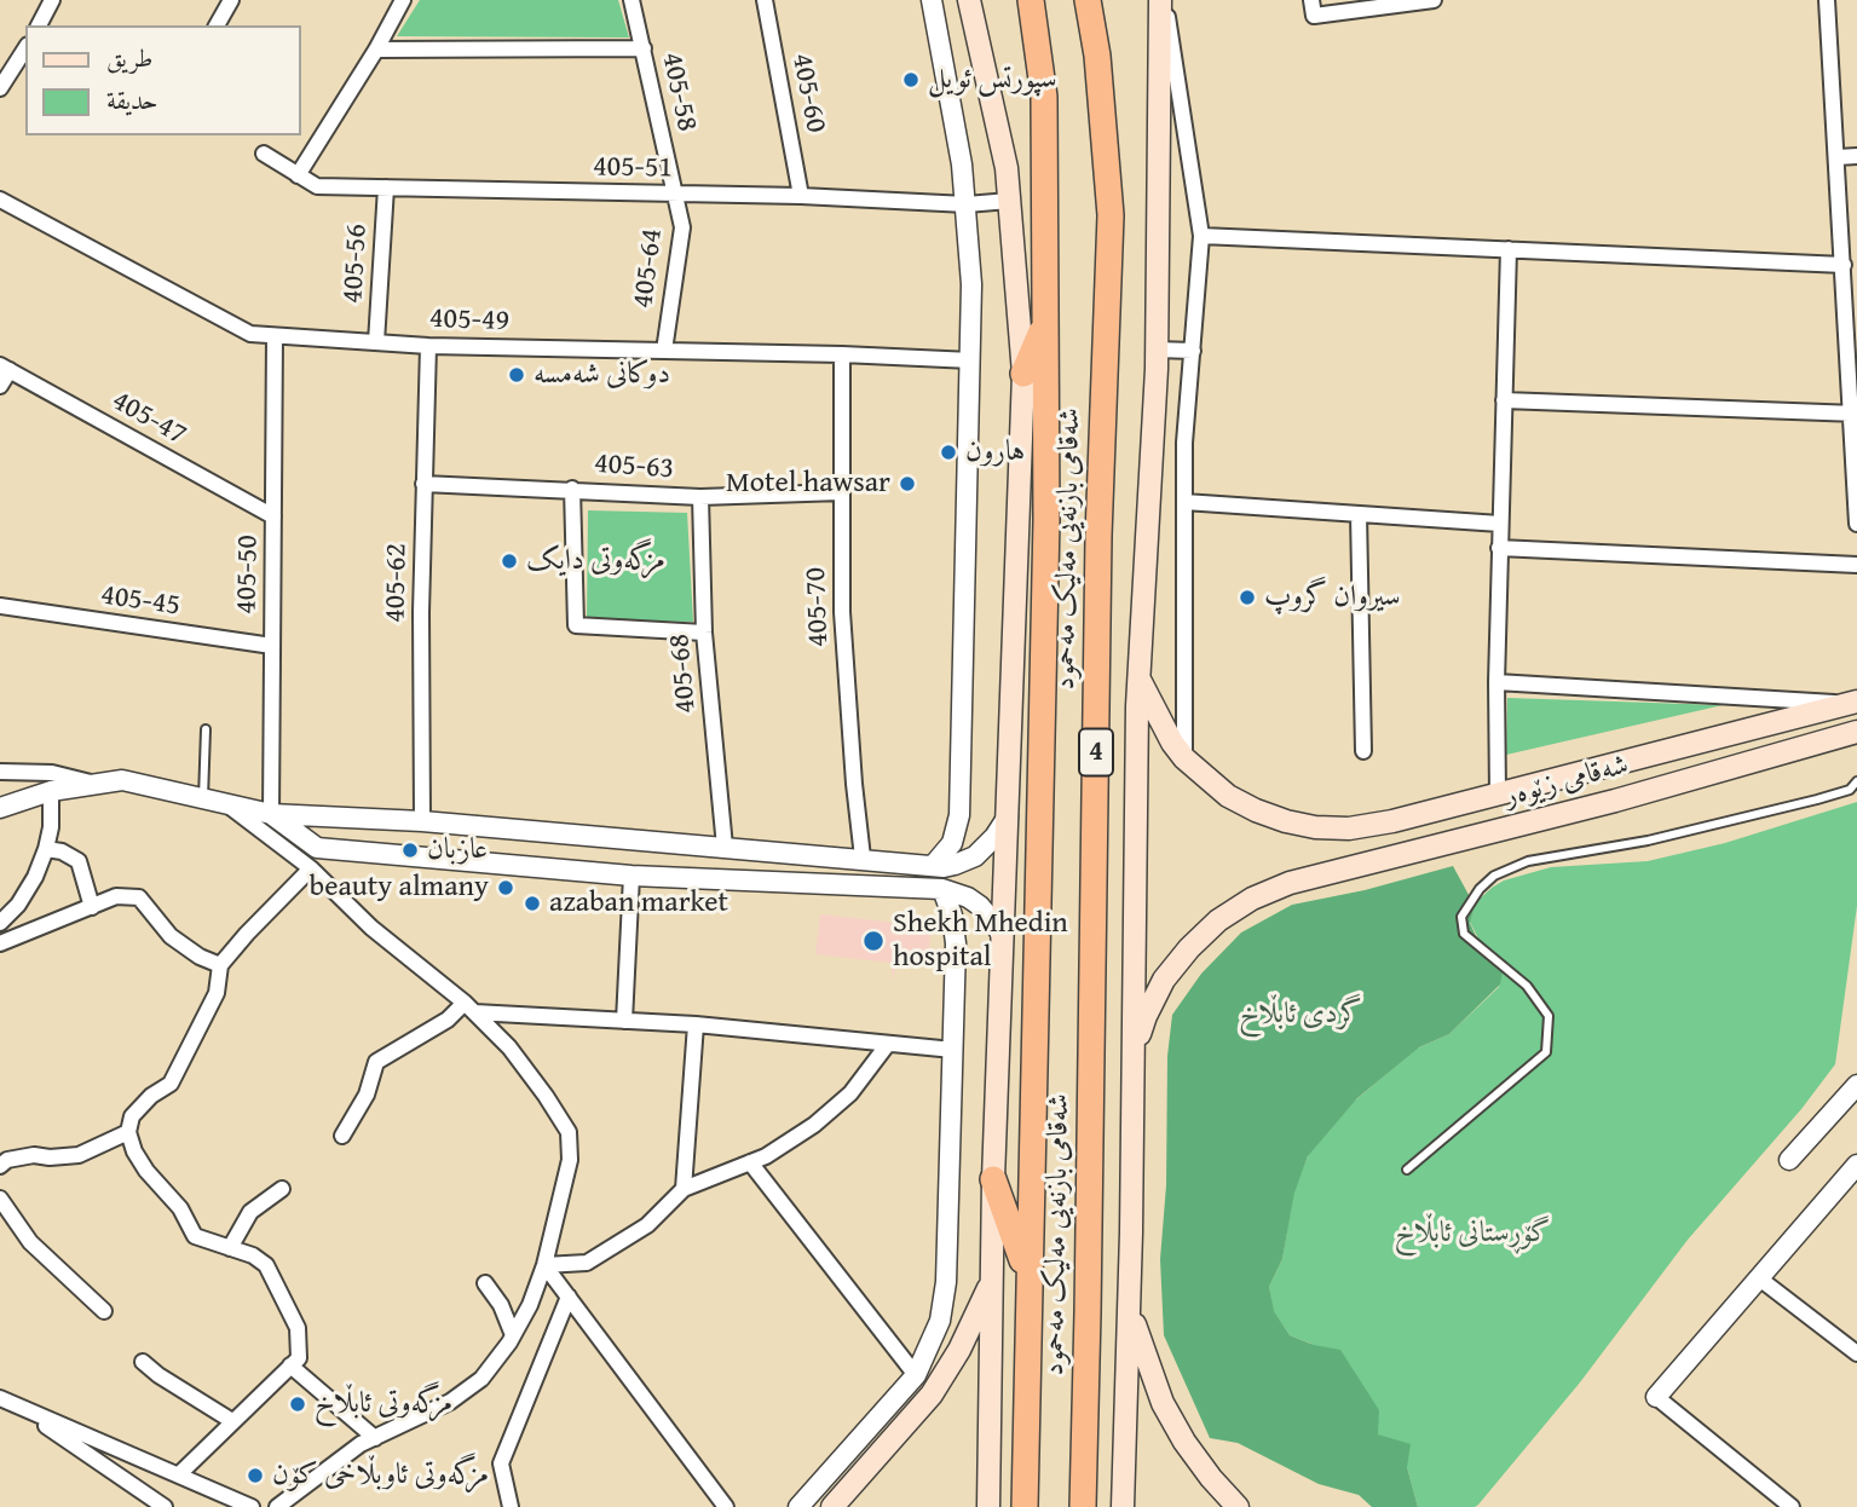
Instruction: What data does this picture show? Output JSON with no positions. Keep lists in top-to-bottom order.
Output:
{
  "streets": {
    "highway": ["شەقامی بازنەیی مەلیک مەحمود", "4"],
    "main road": ["شەقامی زێوەر"],
    "street": [
      "405-58",
      "405-60",
      "405-51",
      "405-56",
      "405-64",
      "405-49",
      "405-47",
      "405-63",
      "405-50",
      "405-62",
      "405-45",
      "405-70",
      "405-68"
    ]
  },
  "crossings": [
    ["405-58", "405-51"],
    ["405-58", "405-64"],
    ["405-60", "405-51"],
    ["405-51", "405-56"],
    ["405-51", "405-64"],
    ["405-56", "405-49"],
    ["405-64", "405-49"],
    ["405-49", "405-50"],
    ["405-49", "405-62"],
    ["405-49", "405-70"],
    ["405-47", "405-50"],
    ["405-63", "405-62"],
    ["405-63", "405-70"],
    ["405-63", "405-68"],
    ["405-50", "405-45"]
  ],
  "parks": ["گردی ئابڵاخ", "گۆڕستانی ئابڵاخ"],
  "places": [
    "سپورتس ئويل",
    "دوکانی شەمسە",
    "هارون",
    "Motel hawsar",
    "مزگەوتی دایک",
    "سیروان گروپ",
    "عازبان",
    "beauty almany",
    "azaban market",
    "Shekh Mhedin hospital",
    "مزگەوتی ئابڵاخ",
    "مزگەوتی ئاوبڵاخی کۆن"
  ],
  "legend": ["طريق", "حديقة"]
}
